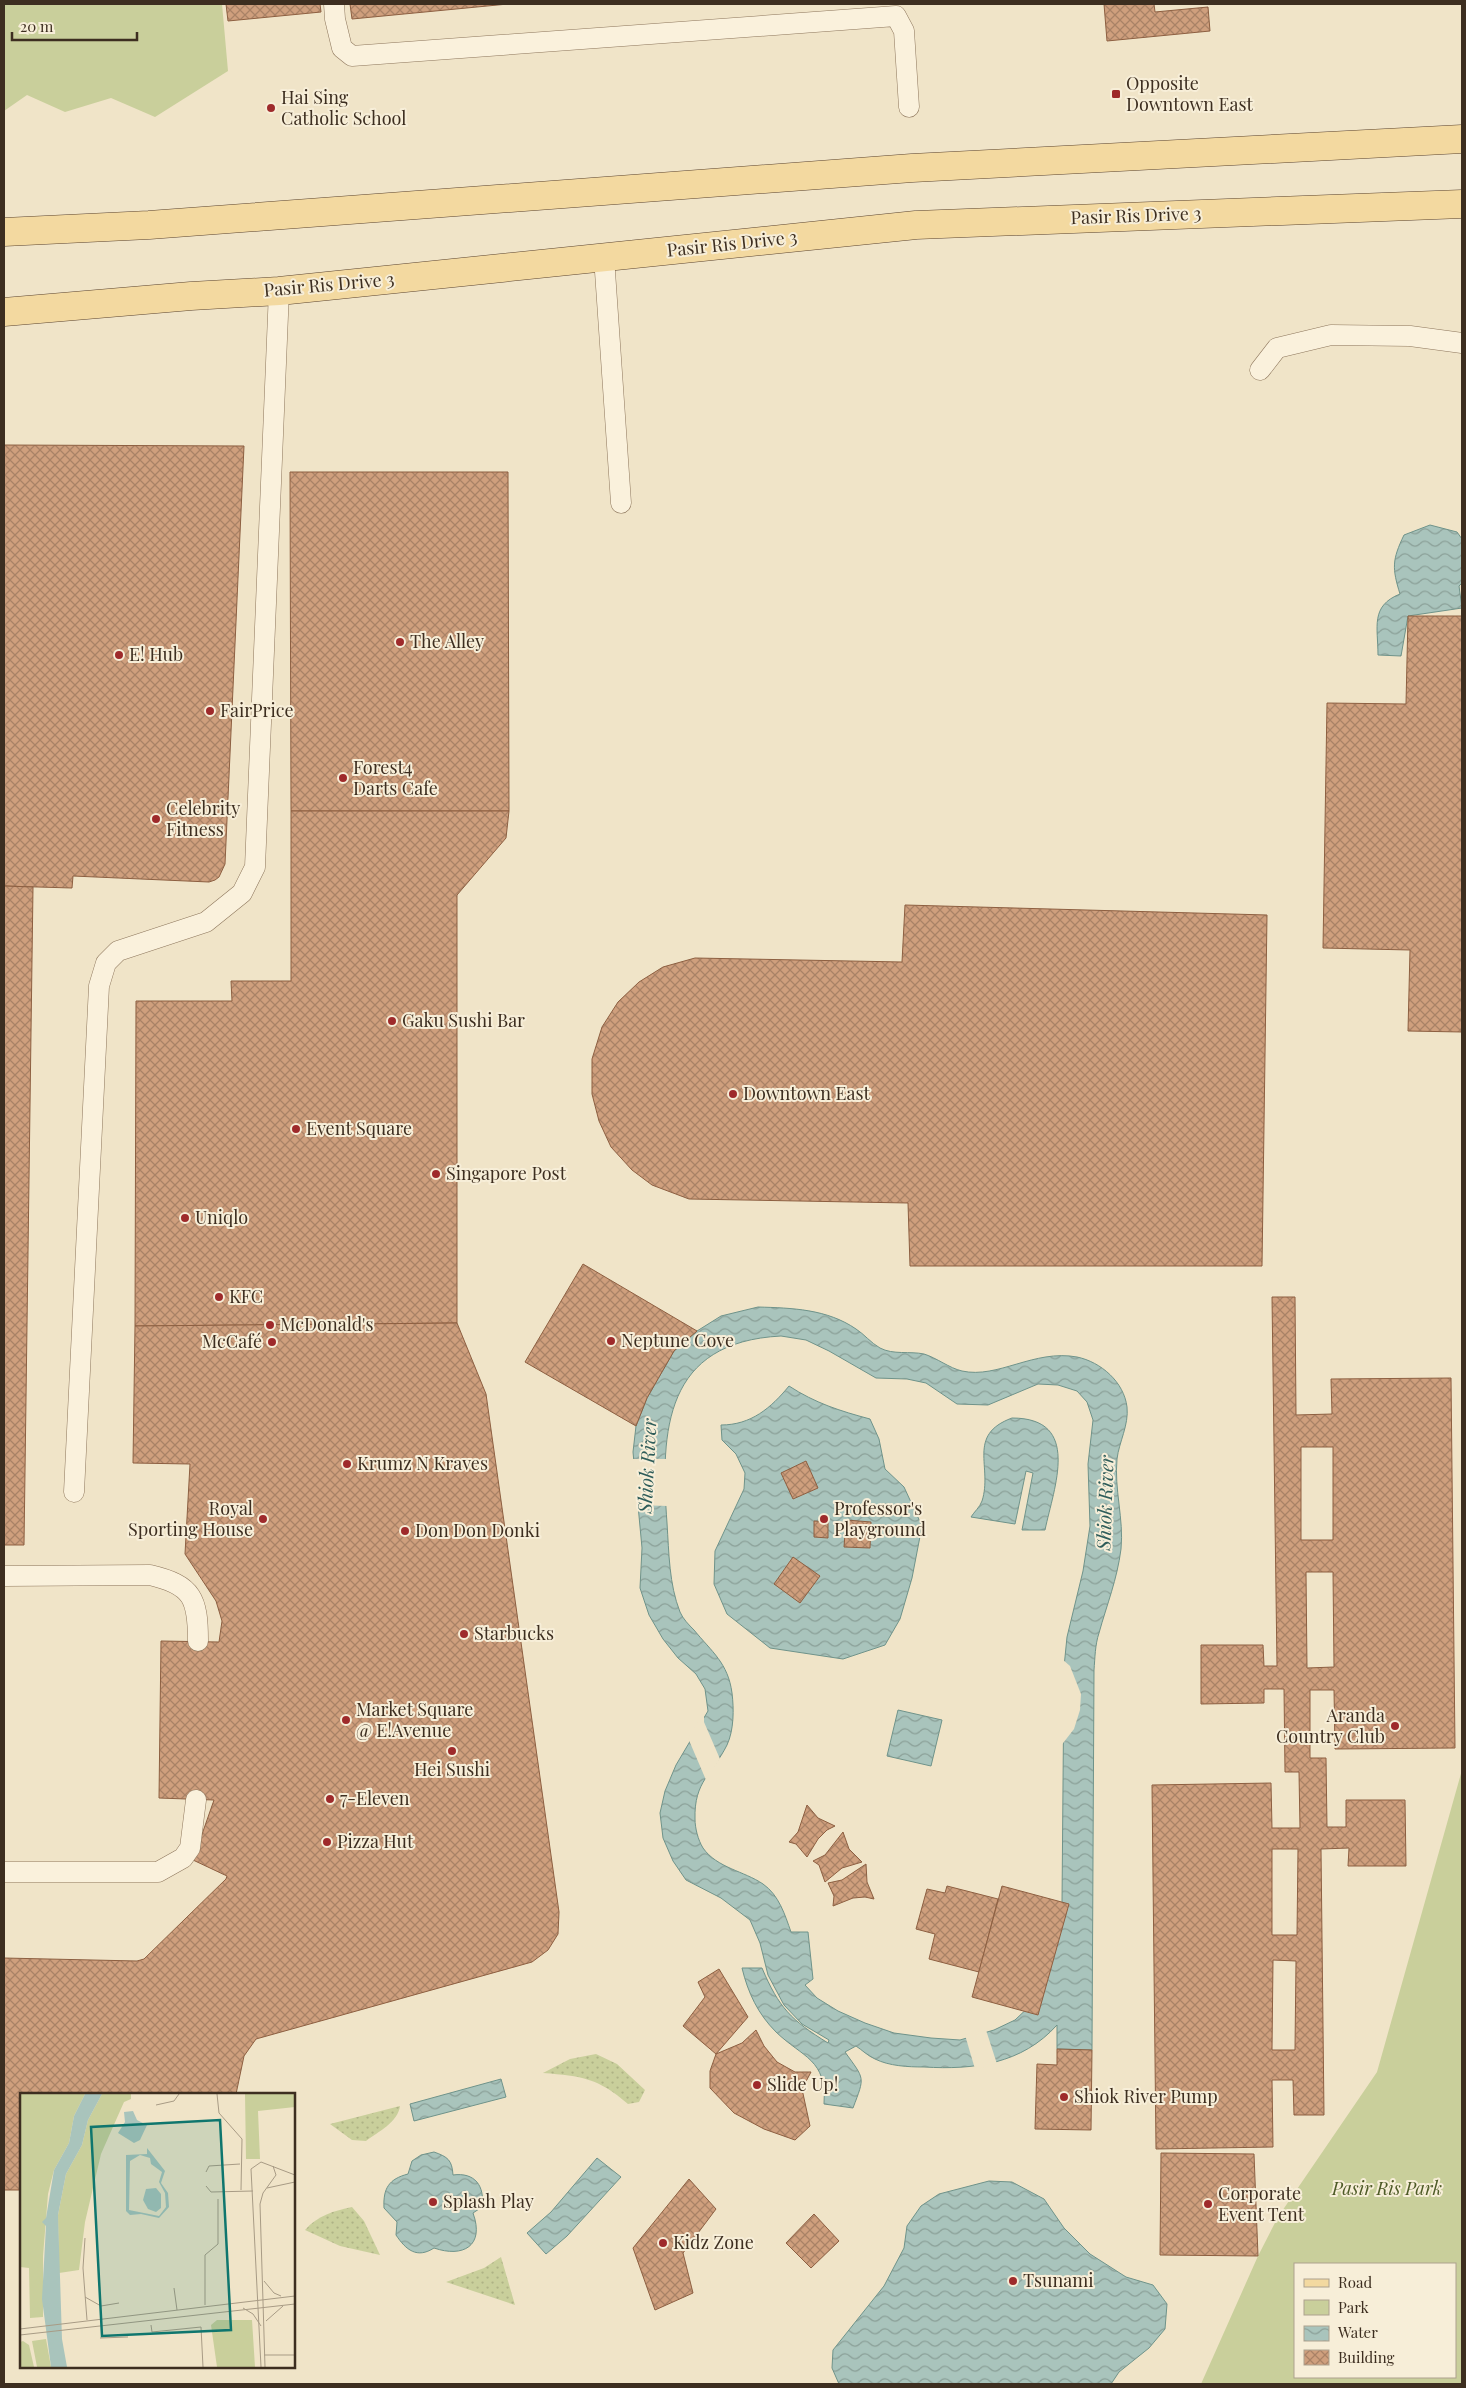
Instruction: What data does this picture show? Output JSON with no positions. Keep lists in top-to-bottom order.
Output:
{
  "streets": {
    "main road": ["Pasir Ris Drive 3"]
  },
  "water": ["Shiok River"],
  "parks": ["Pasir Ris Park"],
  "places": {
    "transit": ["Opposite Downtown East"],
    "other": [
      "Hai Sing Catholic School",
      "The Alley",
      "E! Hub",
      "FairPrice",
      "Forest4 Darts Cafe",
      "Celebrity Fitness",
      "Gaku Sushi Bar",
      "Downtown East",
      "Event Square",
      "Singapore Post",
      "Uniqlo",
      "KFC",
      "McDonald's",
      "Neptune Cove",
      "McCafé",
      "Krumz N Kraves",
      "Royal Sporting House",
      "Professor's Playground",
      "Don Don Donki",
      "Starbucks",
      "Market Square @ E!Avenue",
      "Aranda Country Club",
      "Hei Sushi",
      "7-Eleven",
      "Pizza Hut",
      "Slide Up!",
      "Shiok River Pump",
      "Splash Play",
      "Corporate Event Tent",
      "Kidz Zone",
      "Tsunami"
    ]
  },
  "legend": [
    "Road",
    "Park",
    "Water",
    "Building"
  ],
  "scale_bar": "20 m"
}
